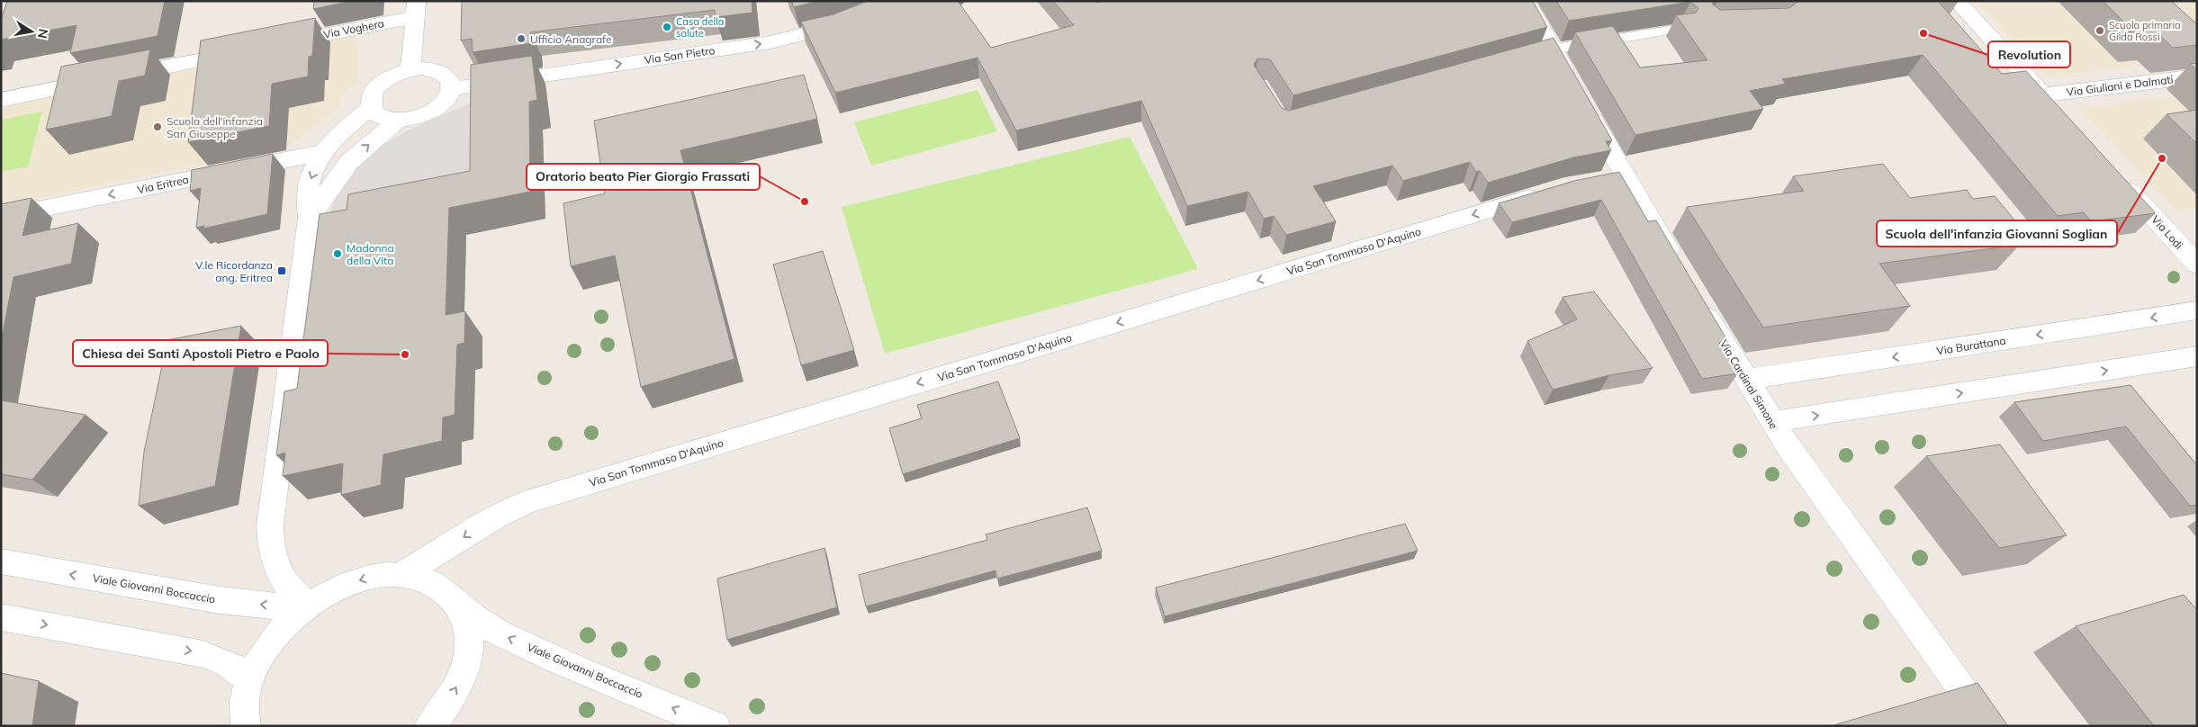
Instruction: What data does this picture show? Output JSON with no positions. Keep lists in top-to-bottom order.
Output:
{
  "streets": {
    "street": [
      "Via Voghera",
      "Via San Pietro",
      "Via Giuliani e Dalmati",
      "Via Eritrea",
      "Via Lodi",
      "Via San Tommaso D'Aquino",
      "Via Burattana",
      "Via Cardinal Simone",
      "Viale Giovanni Boccaccio"
    ]
  },
  "crossings": [
    ["Via San Tommaso D'Aquino", "Viale Giovanni Boccaccio"],
    ["Via Burattana", "Via Cardinal Simone"]
  ],
  "one_way": ["Via San Pietro", "Via San Tommaso D'Aquino"],
  "places": {
    "other": [
      "Casa della salute",
      "Scuola primaria Gilda Rossi",
      "Revolution",
      "Ufficio Anagrafe",
      "Scuola dell'infanzia San Giuseppe",
      "Scuola dell'infanzia Giovanni Soglian",
      "Oratorio beato Pier Giorgio Frassati",
      "Madonna della Vita",
      "Chiesa dei Santi Apostoli Pietro e Paolo"
    ],
    "transit": ["V.le Ricordanza ang. Eritrea"]
  },
  "north": "right"
}
